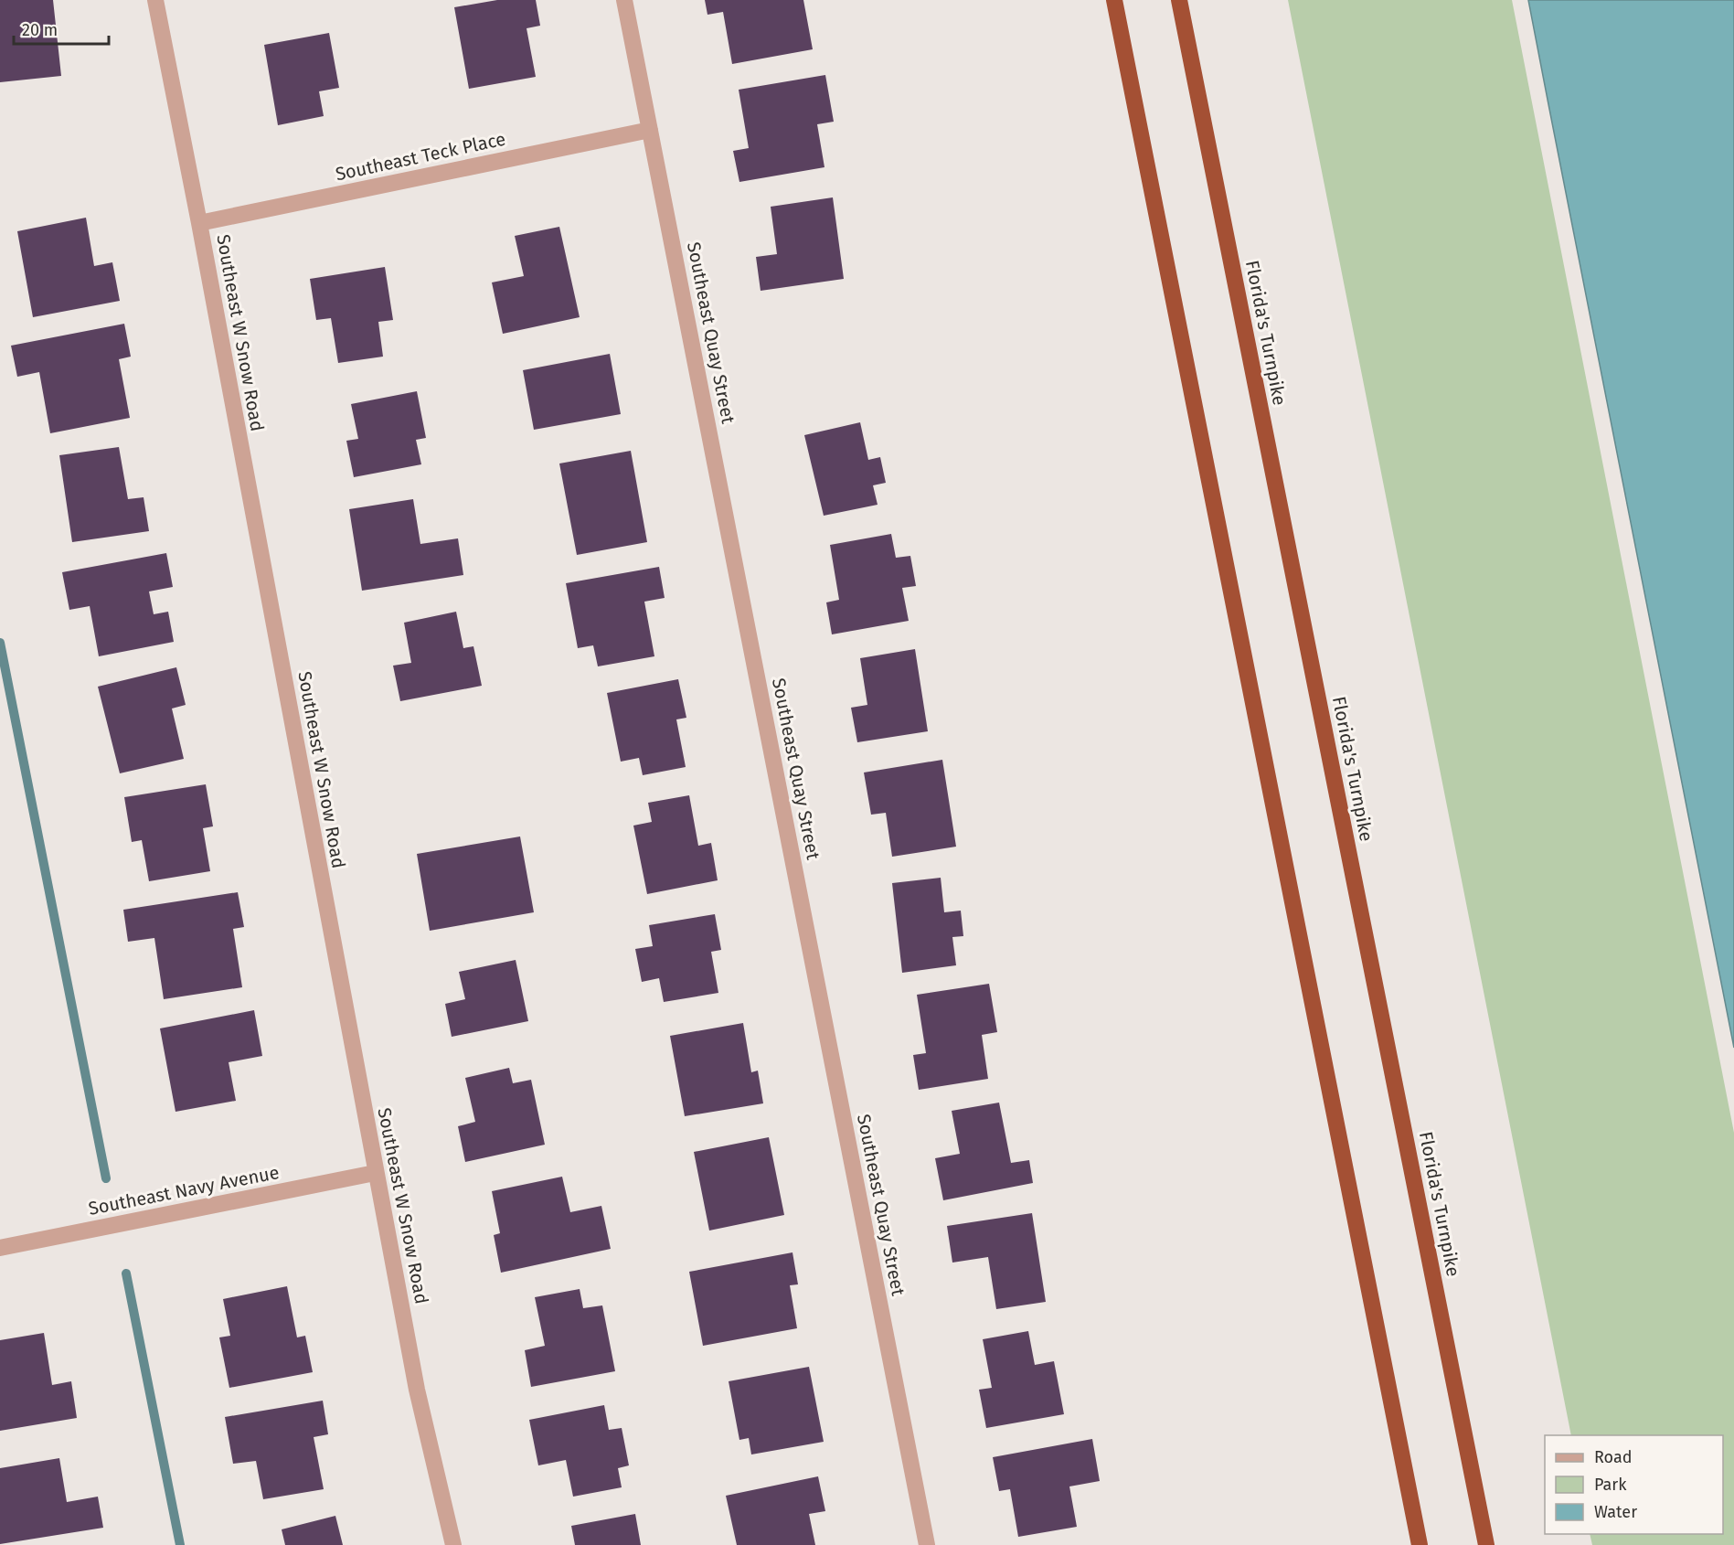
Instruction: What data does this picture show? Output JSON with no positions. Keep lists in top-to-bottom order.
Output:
{
  "streets": {
    "highway": ["Florida's Turnpike"],
    "street": [
      "Southeast Teck Place",
      "Southeast W Snow Road",
      "Southeast Quay Street",
      "Southeast Navy Avenue"
    ]
  },
  "crossings": [
    ["Southeast Teck Place", "Southeast W Snow Road"],
    ["Southeast Teck Place", "Southeast Quay Street"],
    ["Southeast W Snow Road", "Southeast Navy Avenue"]
  ],
  "legend": ["Road", "Park", "Water"],
  "scale_bar": "20 m"
}
